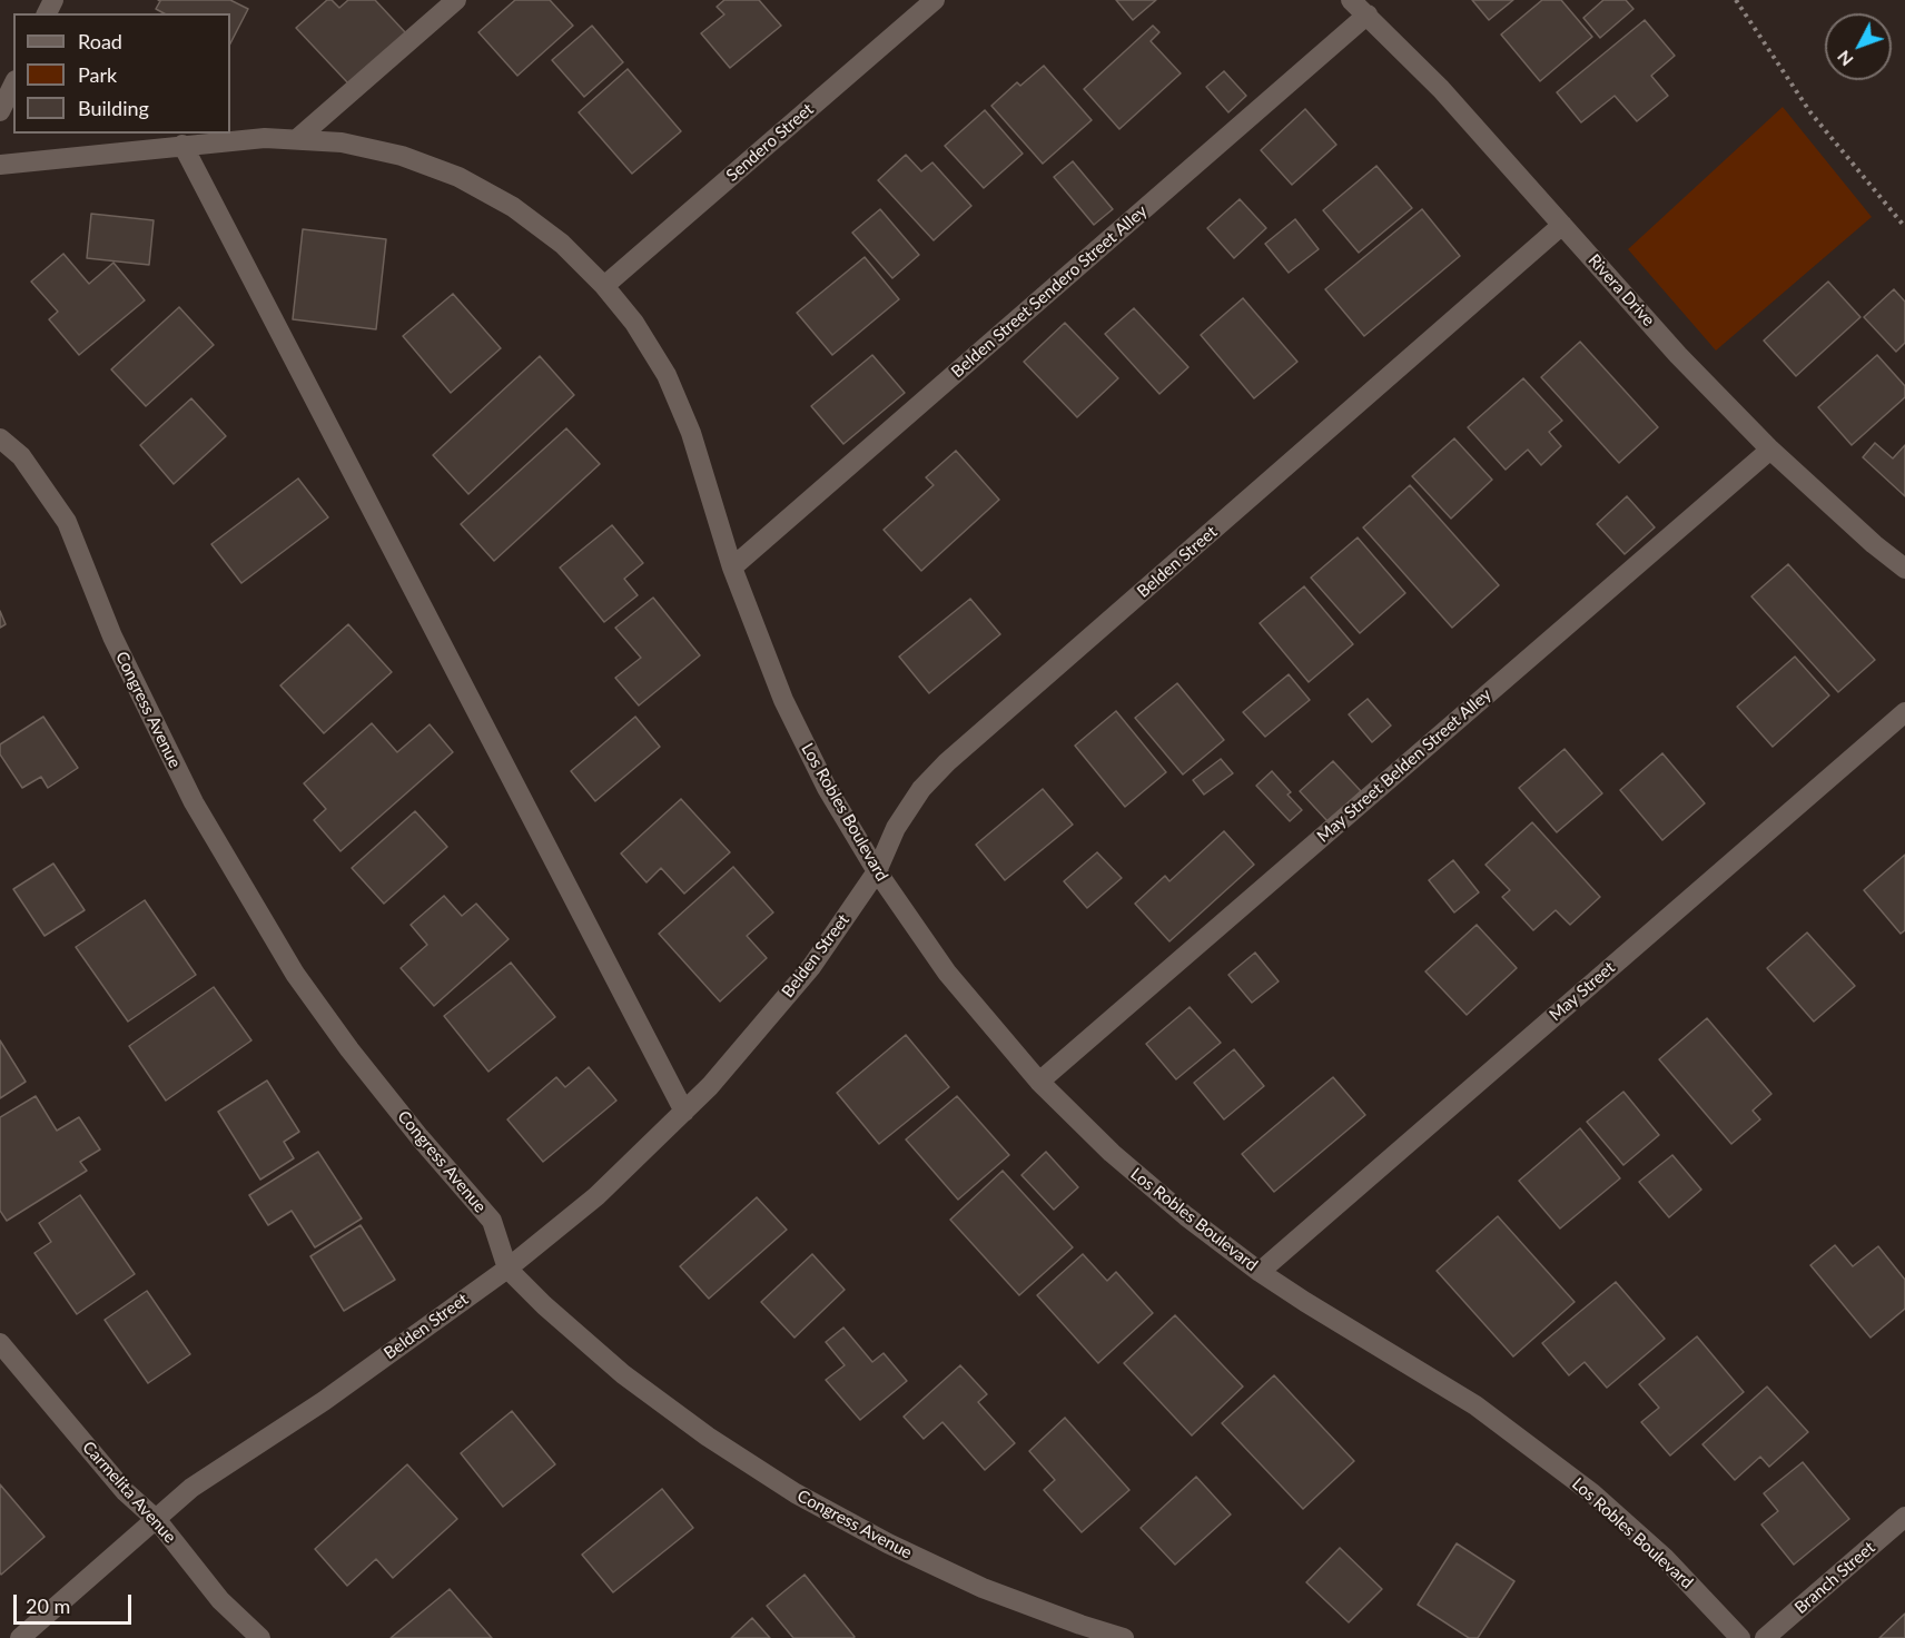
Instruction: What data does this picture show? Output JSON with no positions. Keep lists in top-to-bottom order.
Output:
{
  "streets": {
    "street": [
      "Sendero Street",
      "Rivera Drive",
      "Belden Street Sendero Street Alley",
      "Belden Street",
      "Congress Avenue",
      "May Street Belden Street Alley",
      "Los Robles Boulevard",
      "May Street",
      "Carmelita Avenue",
      "Branch Street"
    ]
  },
  "crossings": [
    ["Sendero Street", "Los Robles Boulevard"],
    ["Rivera Drive", "Belden Street Sendero Street Alley"],
    ["Rivera Drive", "Belden Street"],
    ["Rivera Drive", "May Street Belden Street Alley"],
    ["Belden Street Sendero Street Alley", "Los Robles Boulevard"],
    ["Belden Street", "Congress Avenue"],
    ["Belden Street", "Los Robles Boulevard"],
    ["Belden Street", "Carmelita Avenue"],
    ["May Street Belden Street Alley", "Los Robles Boulevard"],
    ["Los Robles Boulevard", "May Street"]
  ],
  "legend": ["Road", "Park", "Building"],
  "scale_bar": "20 m",
  "north": "bottom left"
}
